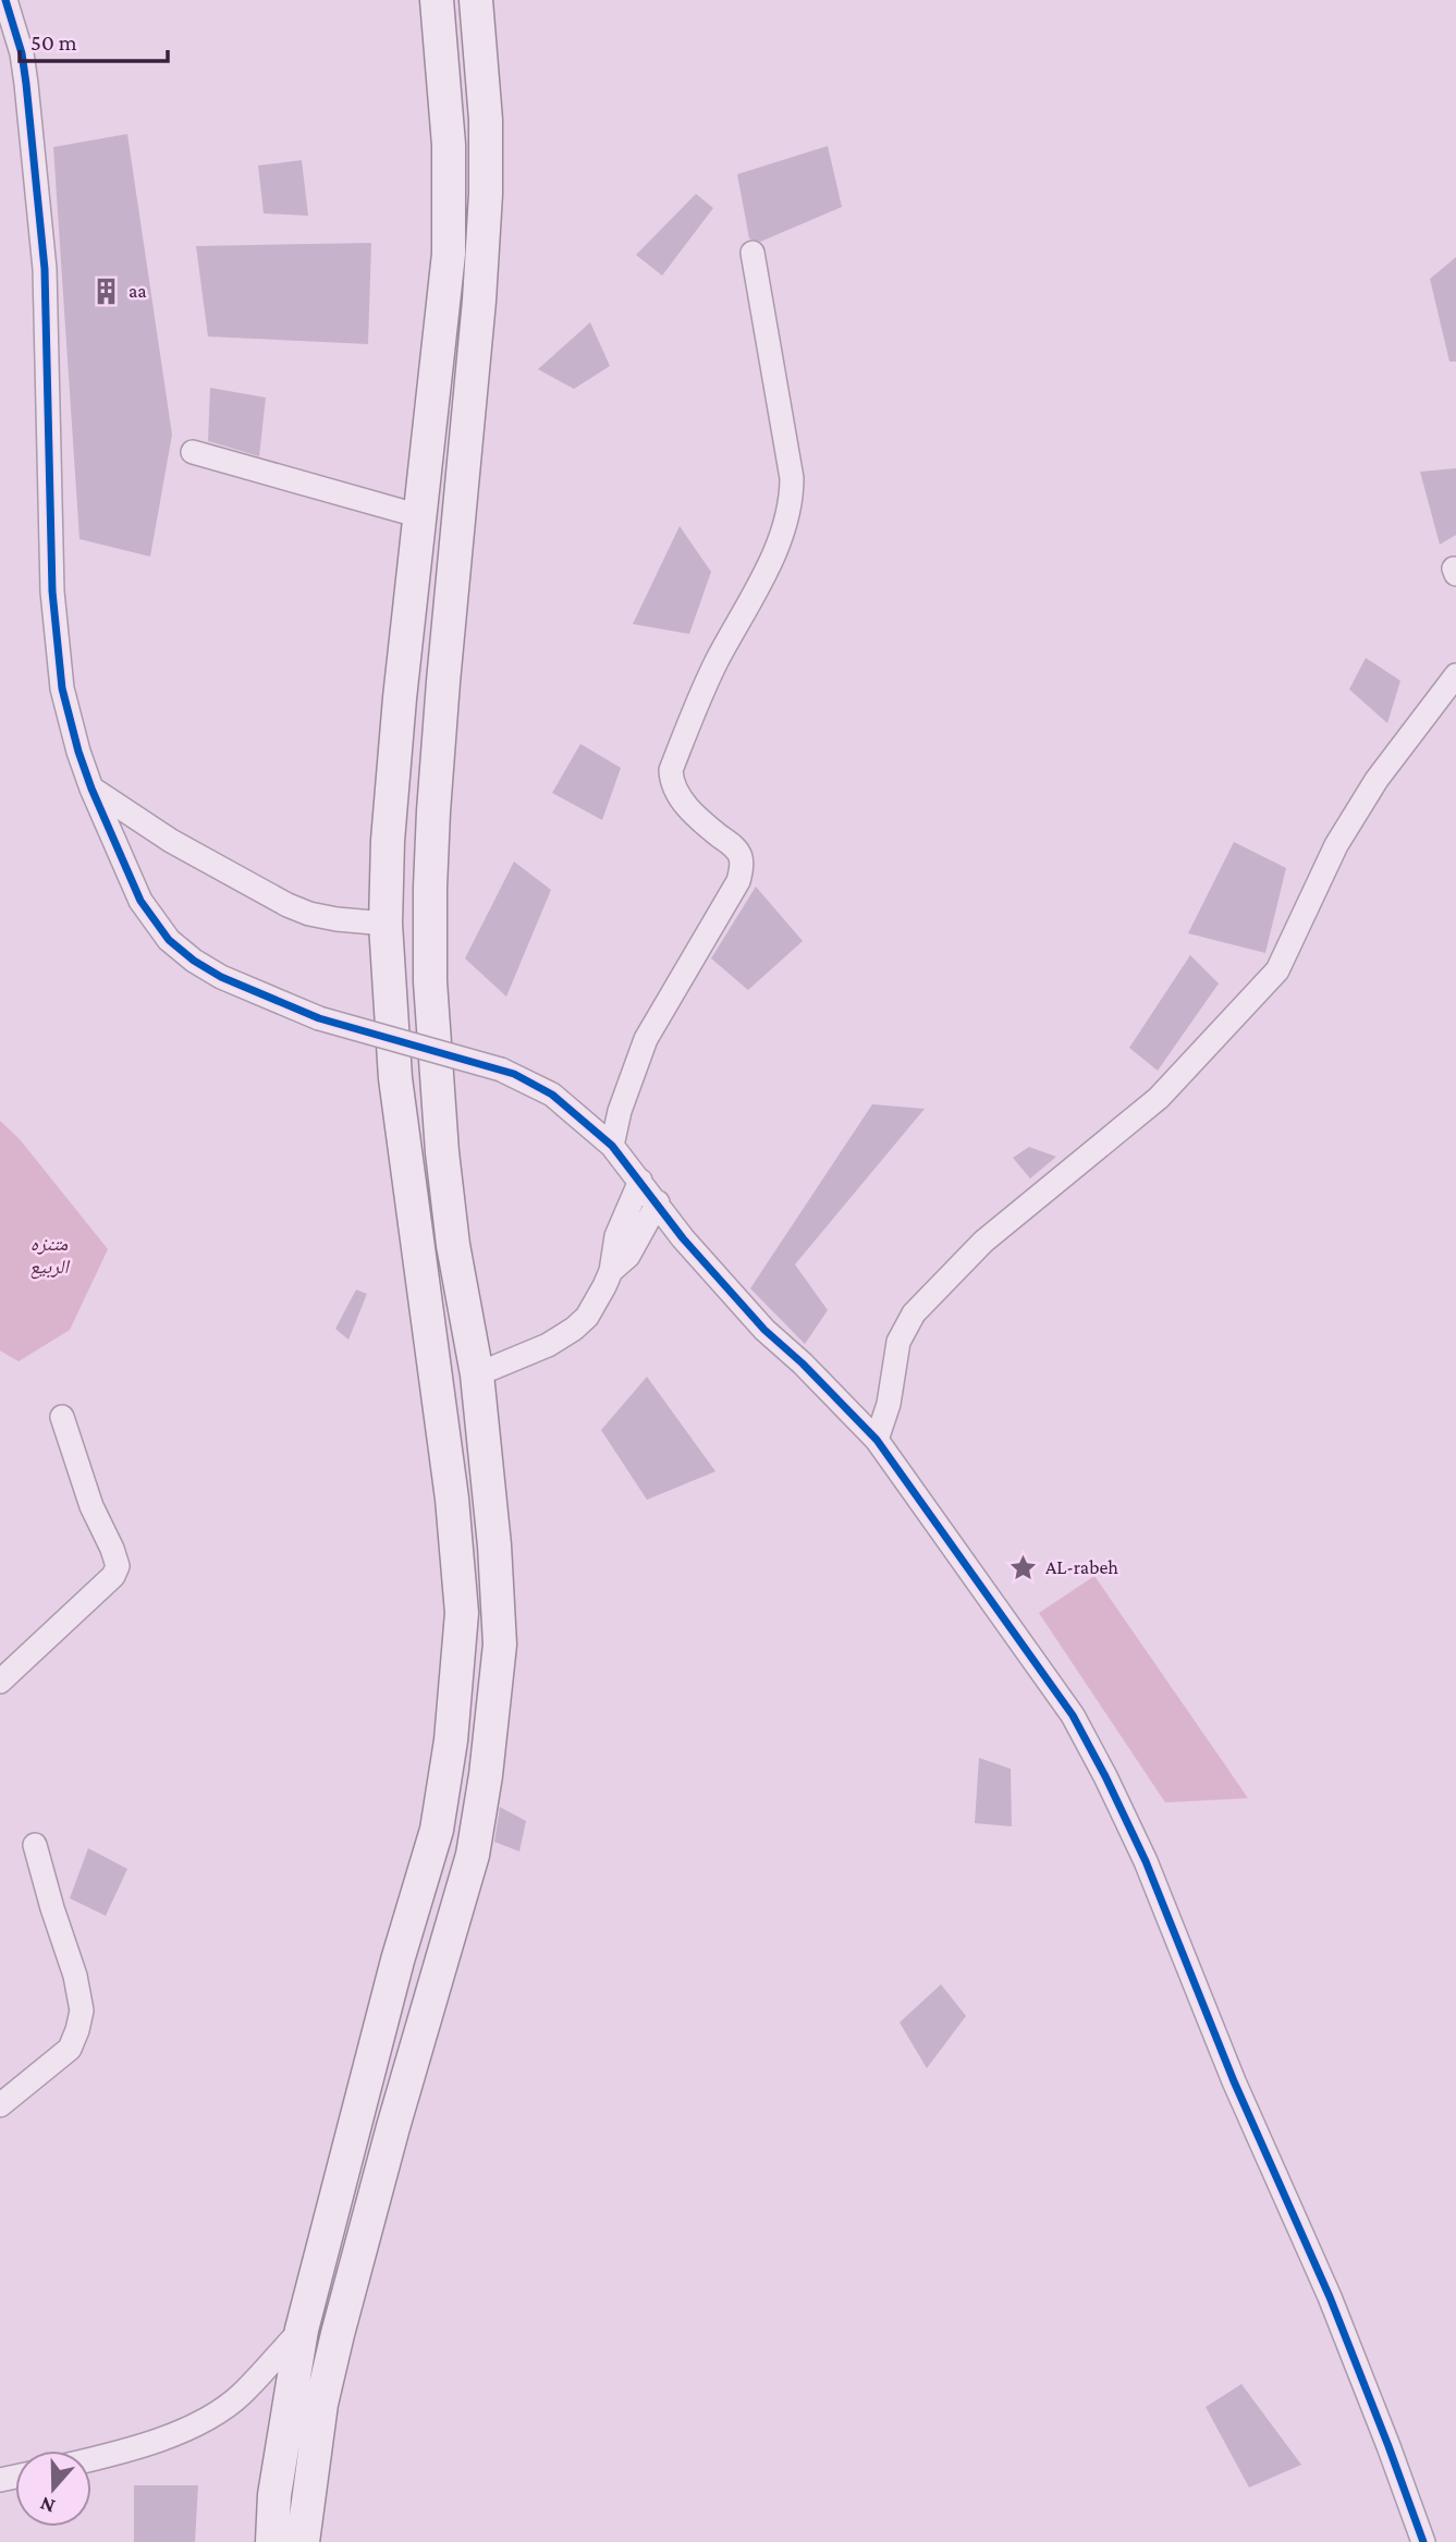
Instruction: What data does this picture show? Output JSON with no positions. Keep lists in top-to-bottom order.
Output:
{
  "parks": ["متنزه الربيع"],
  "places": {
    "building": ["aa"],
    "place": ["AL-rabeh"]
  },
  "scale_bar": "50 m",
  "north": "bottom"
}
